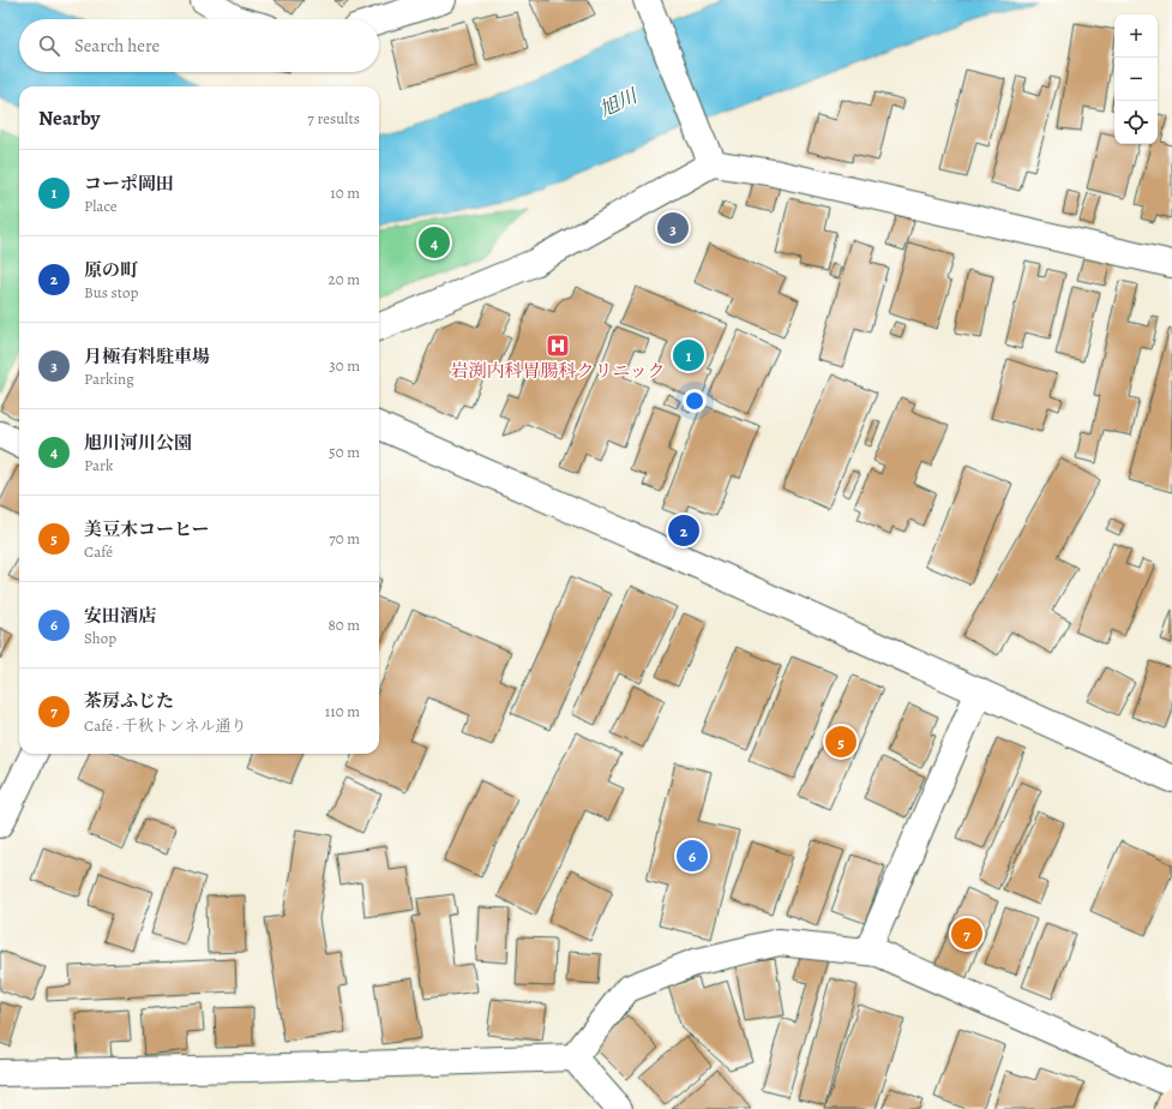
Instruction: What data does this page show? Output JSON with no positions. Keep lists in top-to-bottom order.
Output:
{
  "water": ["旭川"],
  "places": {
    "hospital": ["岩渕内科胃腸科クリニック"]
  },
  "page": {
    "map_buttons": ["+", "−"],
    "search": "Search here",
    "heading": ["Nearby", "7 results"],
    "list": [
      {
        "mark": "1",
        "name": "コーポ岡田",
        "note": "Place",
        "value": "10 m"
      },
      {
        "mark": "2",
        "name": "原の町",
        "note": "Bus stop",
        "value": "20 m"
      },
      {
        "mark": "3",
        "name": "月極有料駐車場",
        "note": "Parking",
        "value": "30 m"
      },
      {
        "mark": "4",
        "name": "旭川河川公園",
        "note": "Park",
        "value": "50 m"
      },
      {
        "mark": "5",
        "name": "美豆木コーヒー",
        "note": "Café",
        "value": "70 m"
      },
      {
        "mark": "6",
        "name": "安田酒店",
        "note": "Shop",
        "value": "80 m"
      },
      {
        "mark": "7",
        "name": "茶房ふじた",
        "note": "Café · 千秋トンネル通り",
        "value": "110 m"
      }
    ],
    "pins": [
      "3",
      "4",
      "1",
      "2",
      "5",
      "6",
      "7"
    ]
  }
}
